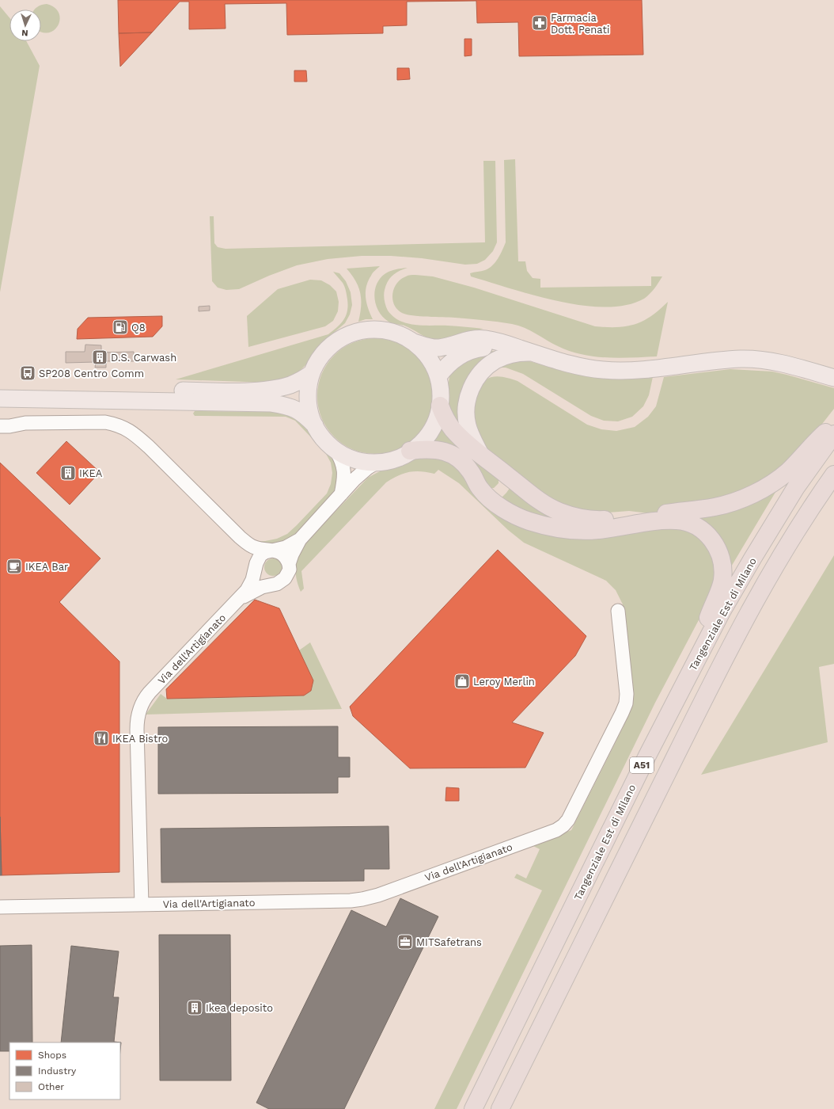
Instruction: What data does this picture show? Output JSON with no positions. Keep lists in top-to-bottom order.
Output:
{
  "streets": {
    "highway": ["Tangenziale Est di Milano", "A51"],
    "street": ["Via dell'Artigianato"]
  },
  "places": {
    "pharmacy": ["Farmacia Dott. Penati"],
    "fuel station": ["Q8"],
    "building": ["D.S. Carwash", "IKEA", "Ikea deposito"],
    "bus stop": ["SP208 Centro Comm"],
    "cafe": ["IKEA Bar"],
    "shop": ["Leroy Merlin"],
    "restaurant": ["IKEA Bistro"],
    "office": ["MITSafetrans"]
  },
  "legend": ["Shops", "Industry", "Other"],
  "north": "bottom"
}
